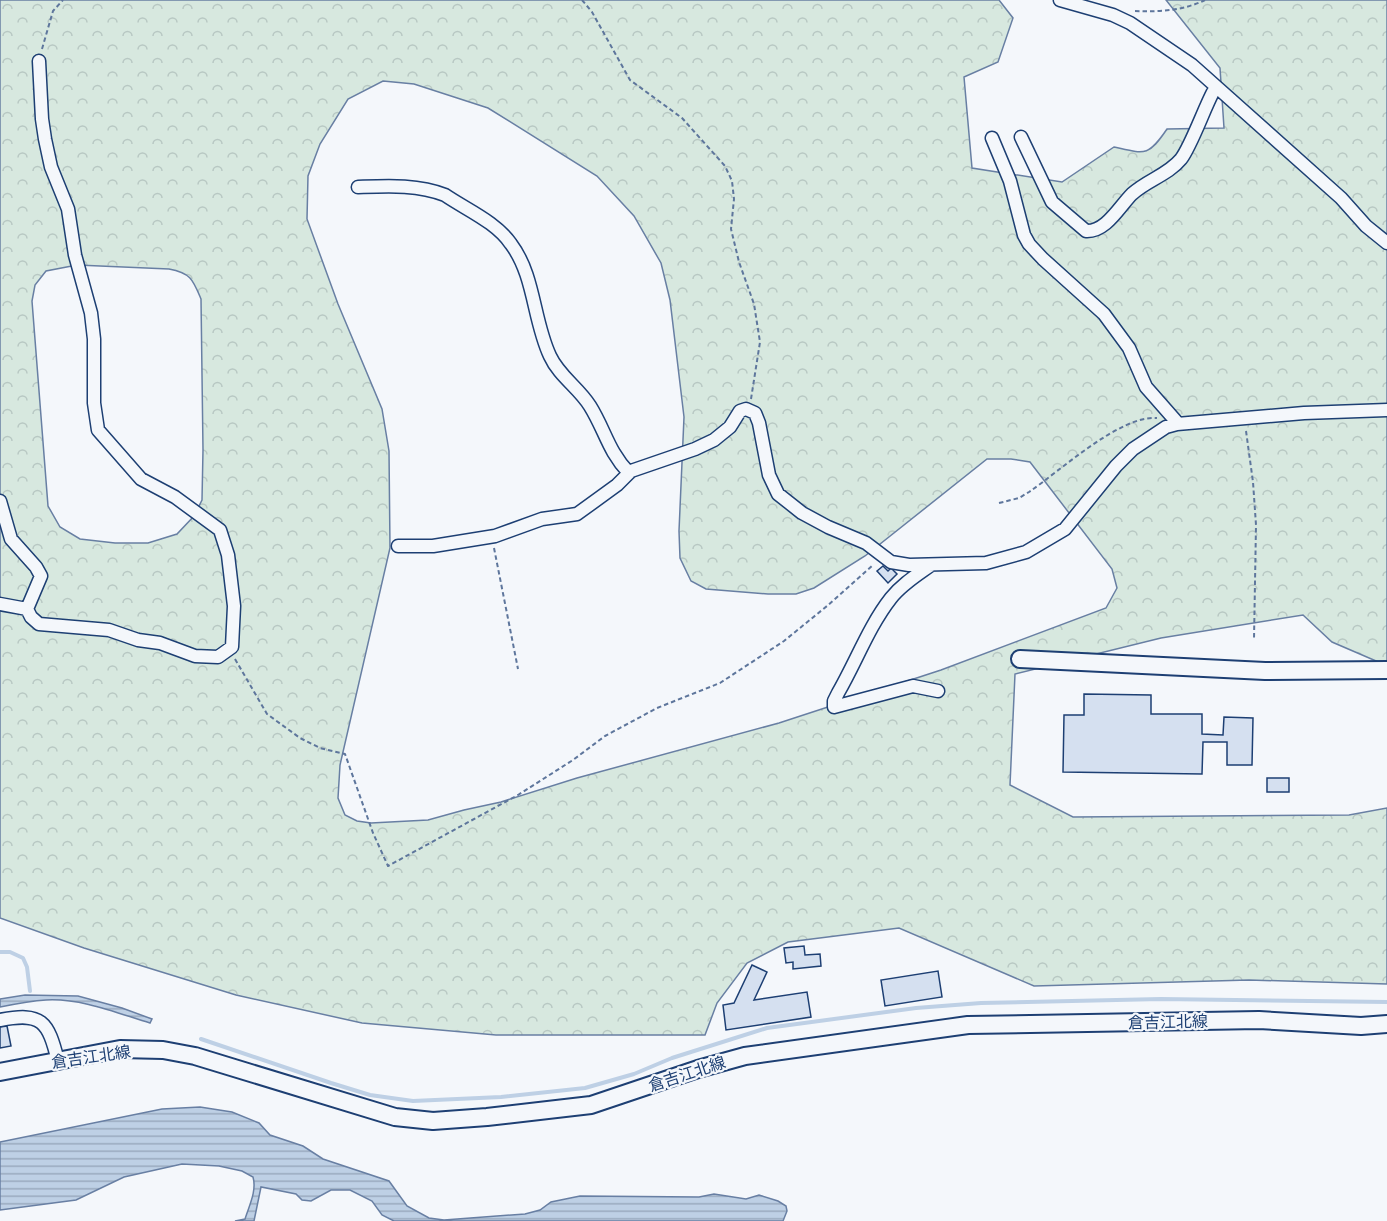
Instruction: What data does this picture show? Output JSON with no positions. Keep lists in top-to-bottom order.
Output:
{
  "streets": {
    "main road": ["倉吉江北線"]
  }
}
